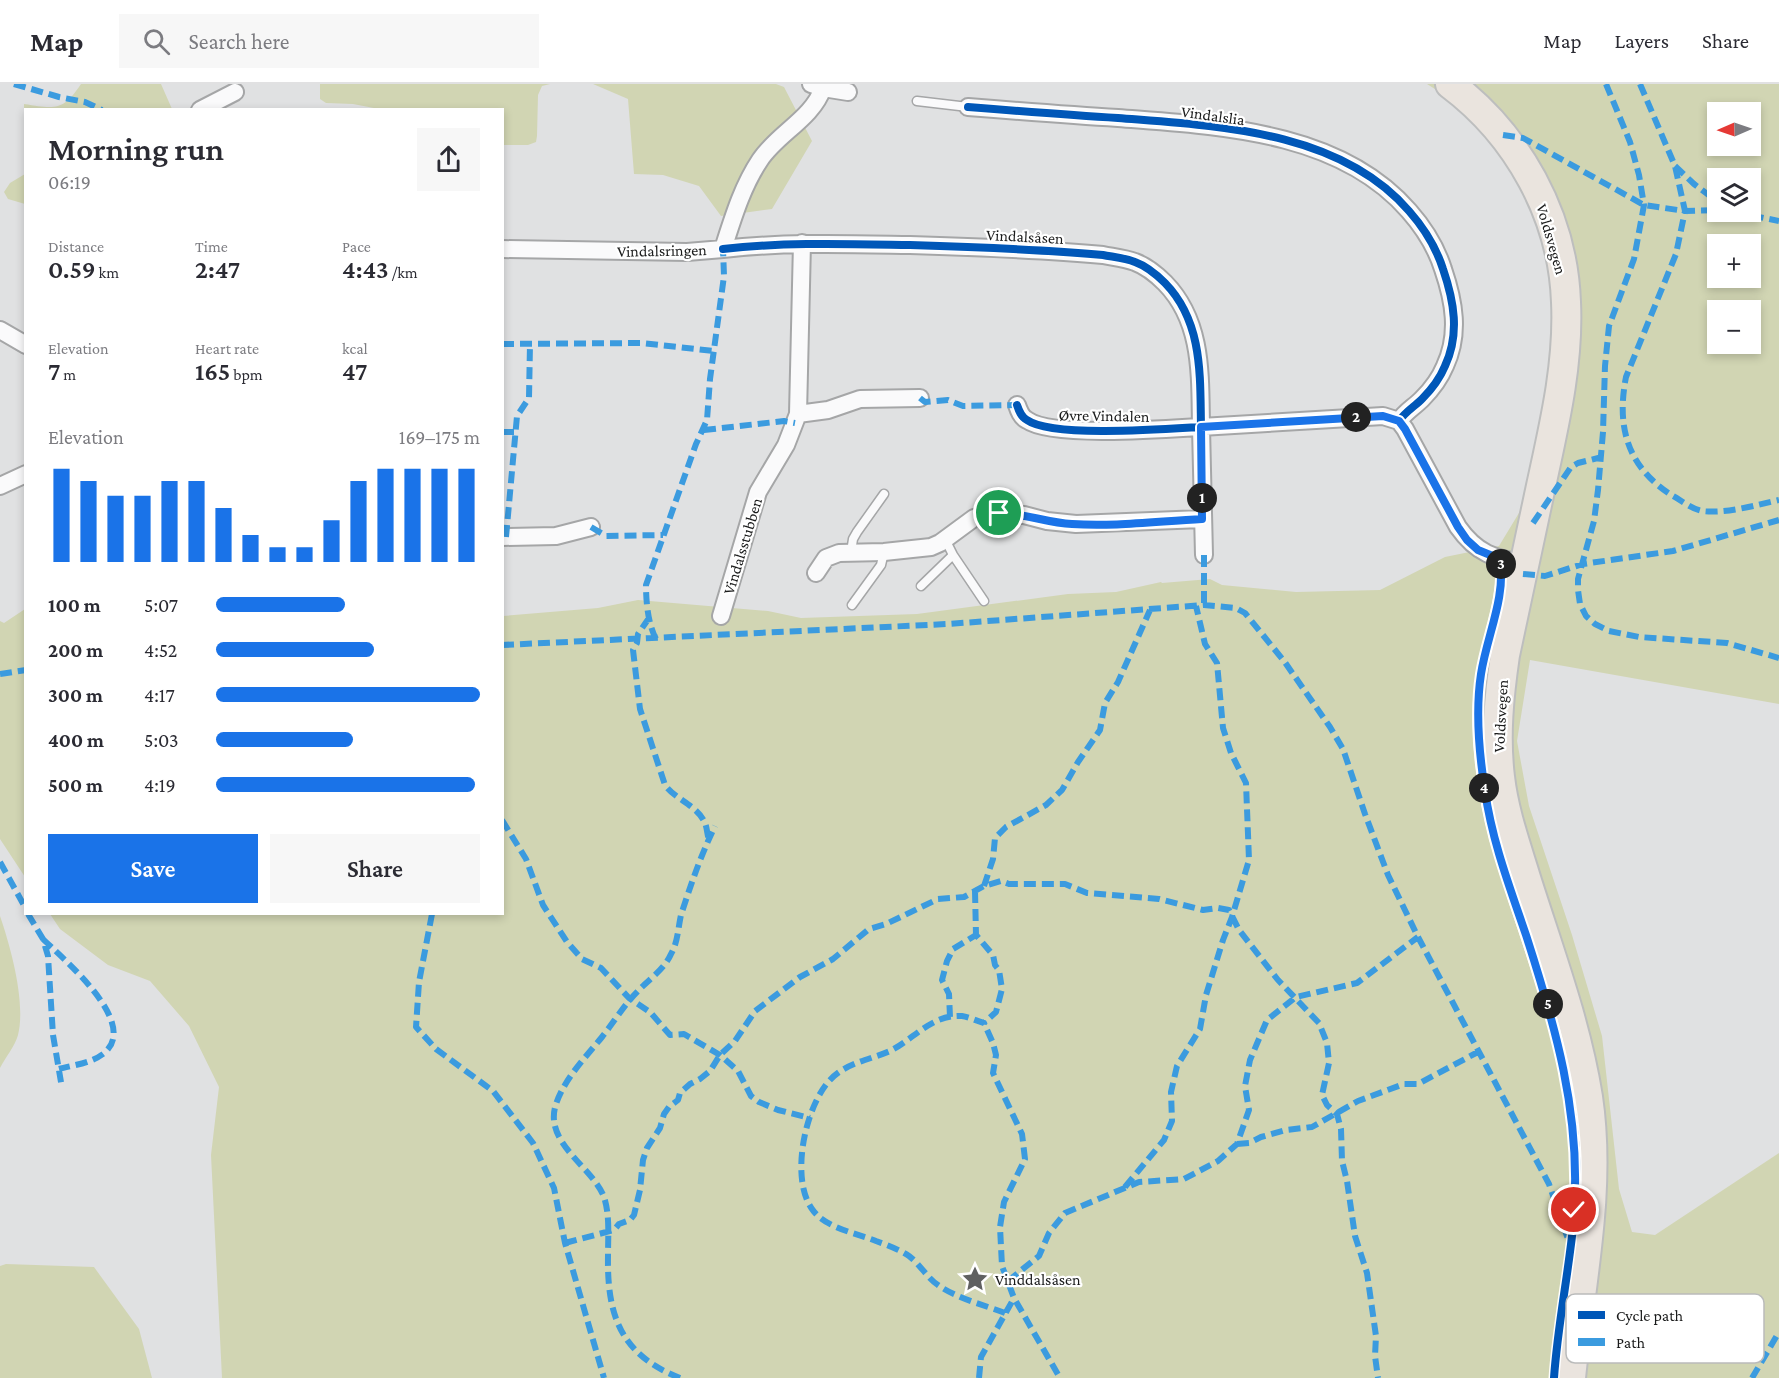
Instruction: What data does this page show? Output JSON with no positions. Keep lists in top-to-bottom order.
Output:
{
  "streets": {
    "highway": ["Voldsvegen"],
    "street": [
      "Vindalslia",
      "Vindalsåsen",
      "Vindalsringen",
      "Øvre Vindalen",
      "Vindalsstubben"
    ]
  },
  "crossings": [
    ["Vindalsåsen", "Vindalsringen"],
    ["Vindalsåsen", "Øvre Vindalen"],
    ["Vindalsåsen", "Vindalsstubben"]
  ],
  "places": {
    "place": ["Vinddalsåsen"]
  },
  "legend": ["Cycle path", "Path"],
  "north": "left",
  "page": {
    "header": "Map",
    "search": "Search here",
    "nav": ["Map", "Layers", "Share"],
    "map_buttons": ["+", "−"],
    "heading": ["Morning run", "06:19"],
    "stats": [
      ["Distance", "0.59 km"],
      ["Time", "2:47"],
      ["Pace", "4:43 /km"],
      ["Elevation", "7 m"],
      ["Heart rate", "165 bpm"],
      ["kcal", "47"]
    ],
    "pins": [
      "2",
      "1",
      "3",
      "4",
      "5"
    ],
    "chart": ["Elevation", "169–175 m"],
    "list": [
      {
        "name": "100 m",
        "note": "5:07"
      },
      {
        "name": "200 m",
        "note": "4:52"
      },
      {
        "name": "300 m",
        "note": "4:17"
      },
      {
        "name": "400 m",
        "note": "5:03"
      },
      {
        "name": "500 m",
        "note": "4:19"
      }
    ],
    "buttons": ["Save", "Share"]
  }
}
